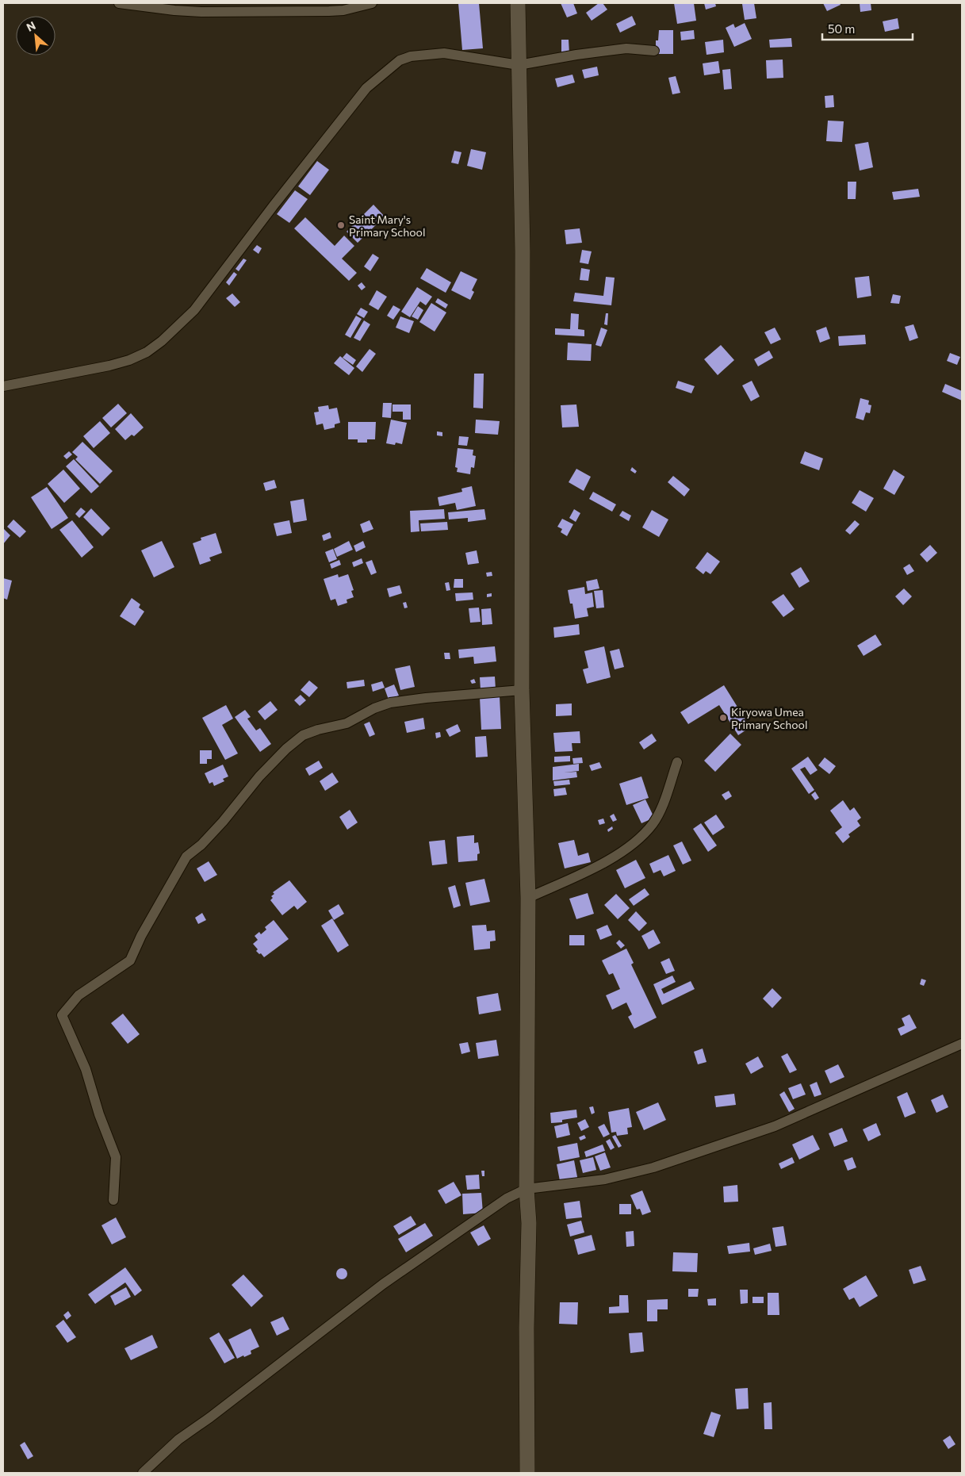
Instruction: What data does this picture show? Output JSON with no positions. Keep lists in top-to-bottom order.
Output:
{
  "places": ["Saint Mary's Primary School", "Kiryowa Umea Primary School"],
  "scale_bar": "50 m",
  "north": "top left"
}
